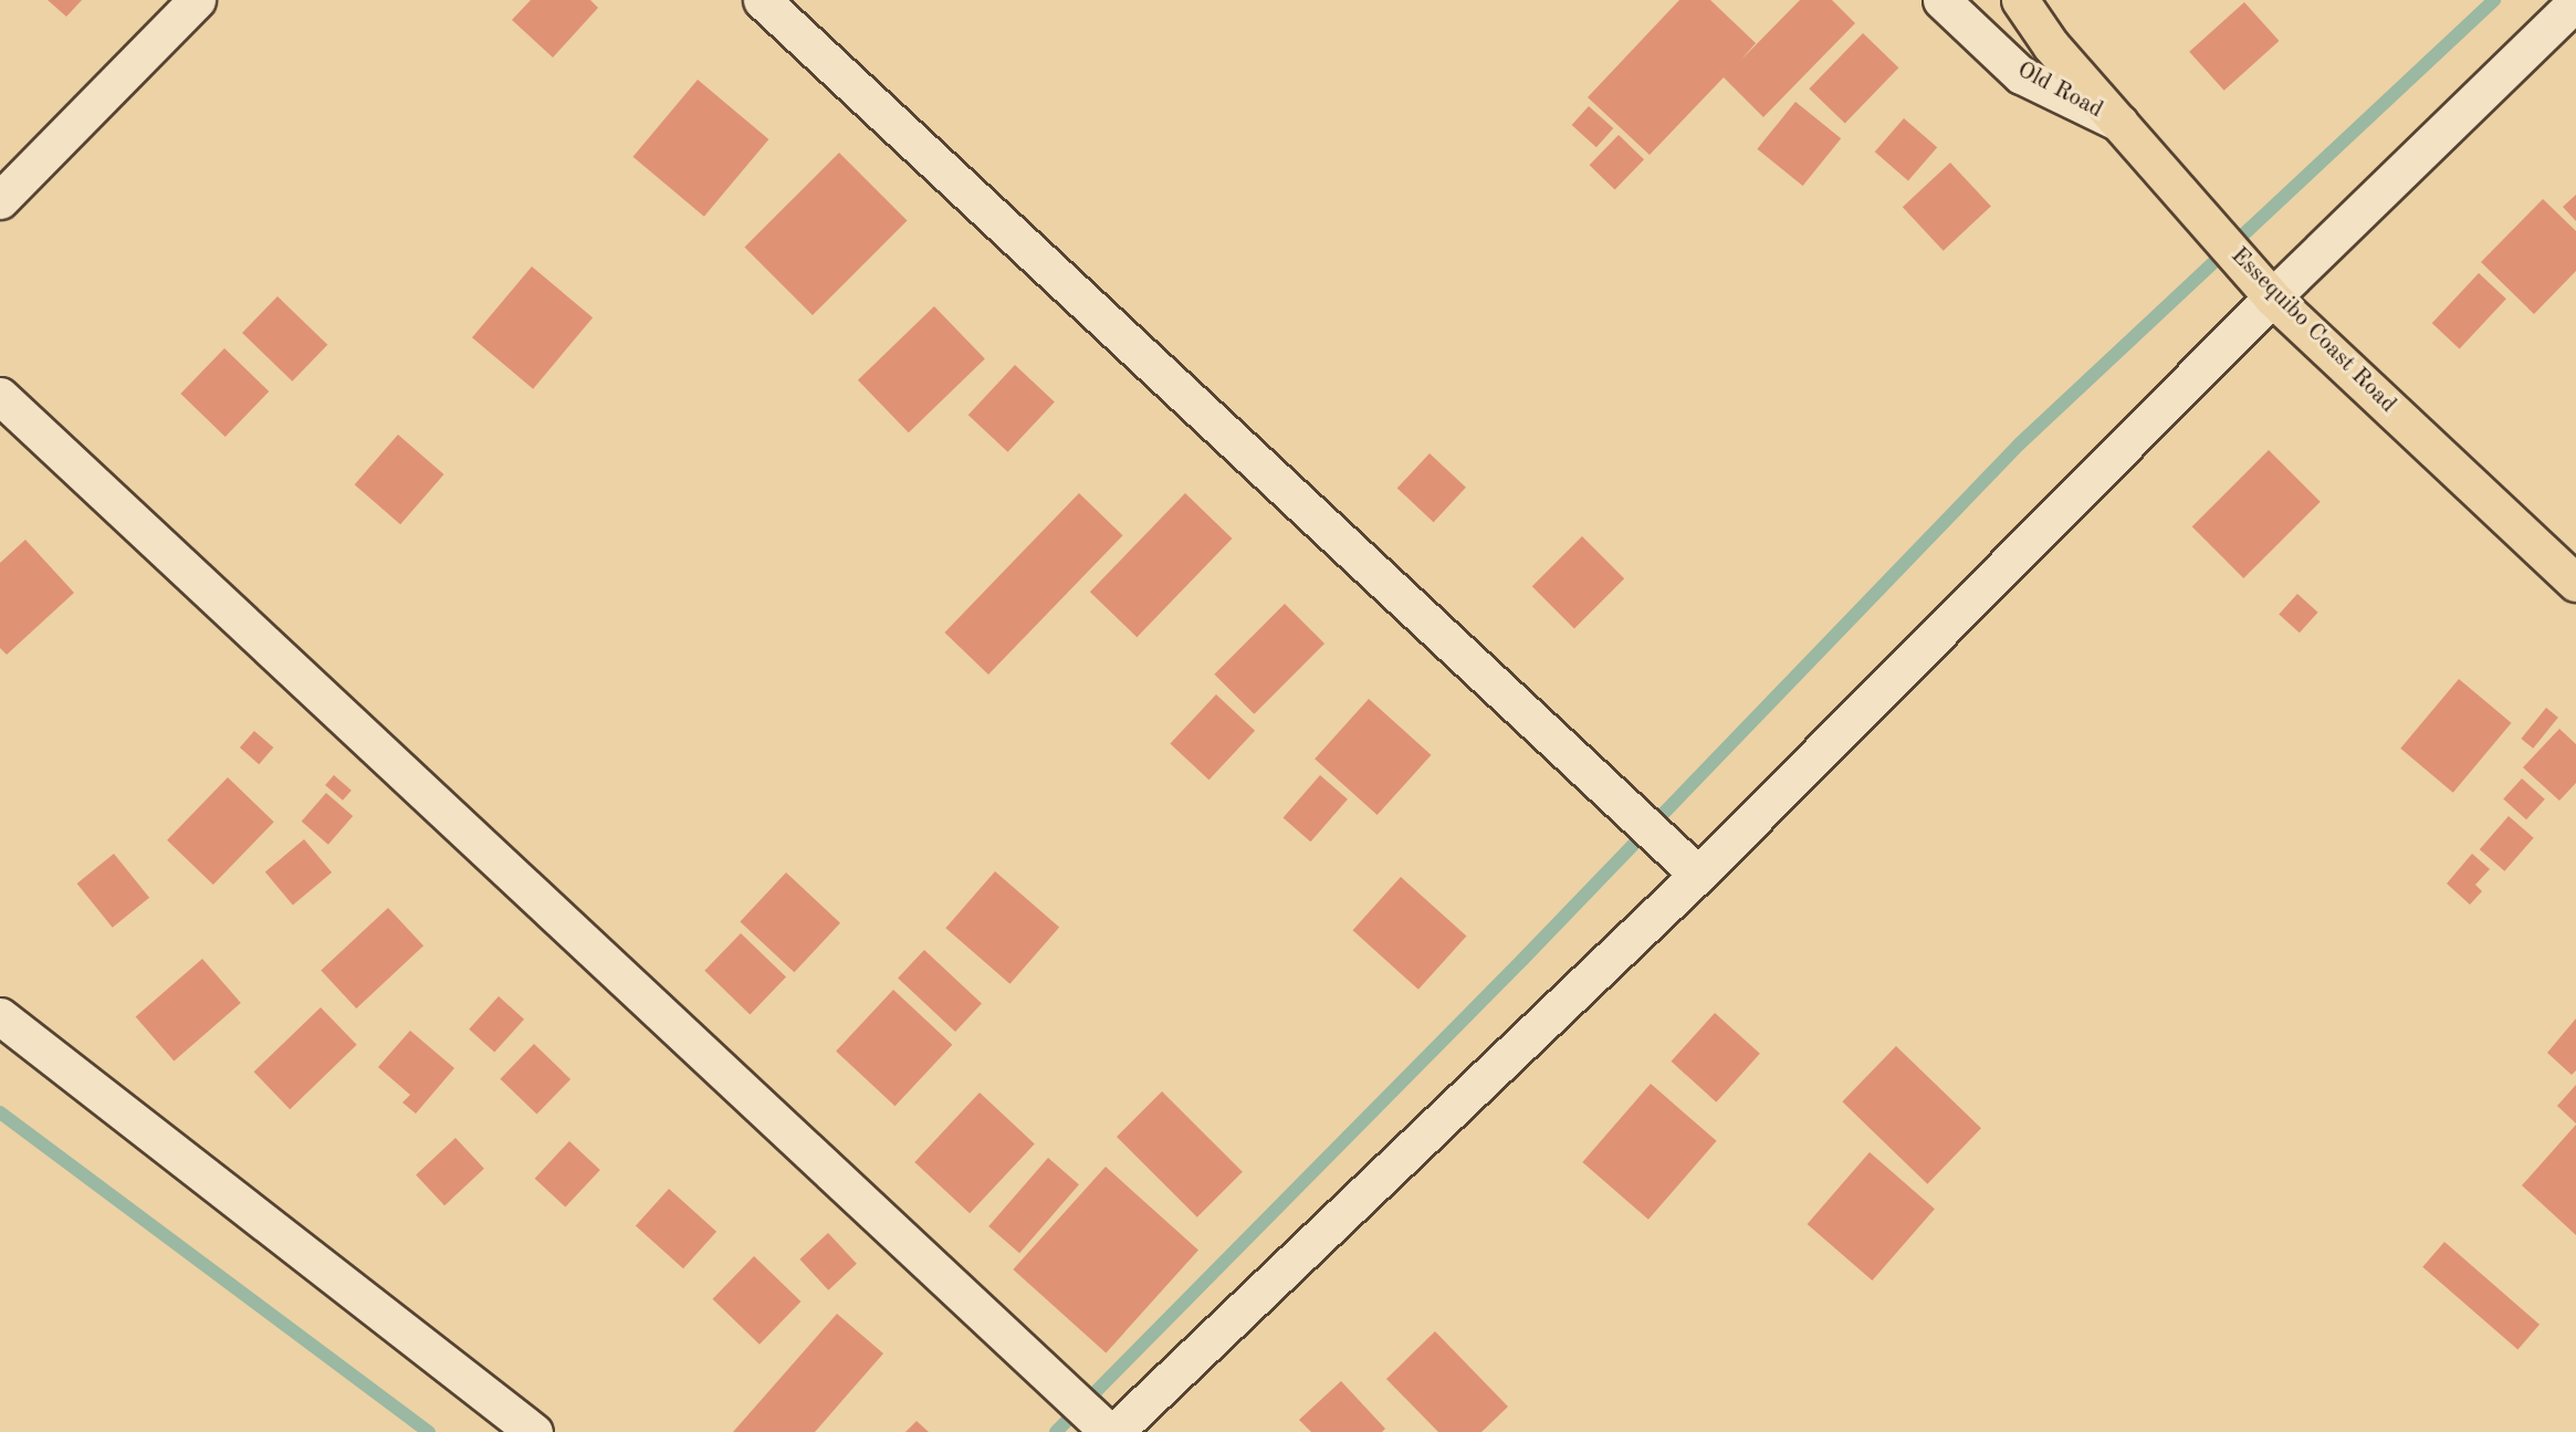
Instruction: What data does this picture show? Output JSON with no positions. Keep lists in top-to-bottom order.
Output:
{
  "streets": {
    "main road": ["Essequibo Coast Road"],
    "street": ["Old Road"]
  },
  "crossings": [
    ["Old Road", "Essequibo Coast Road"]
  ]
}
